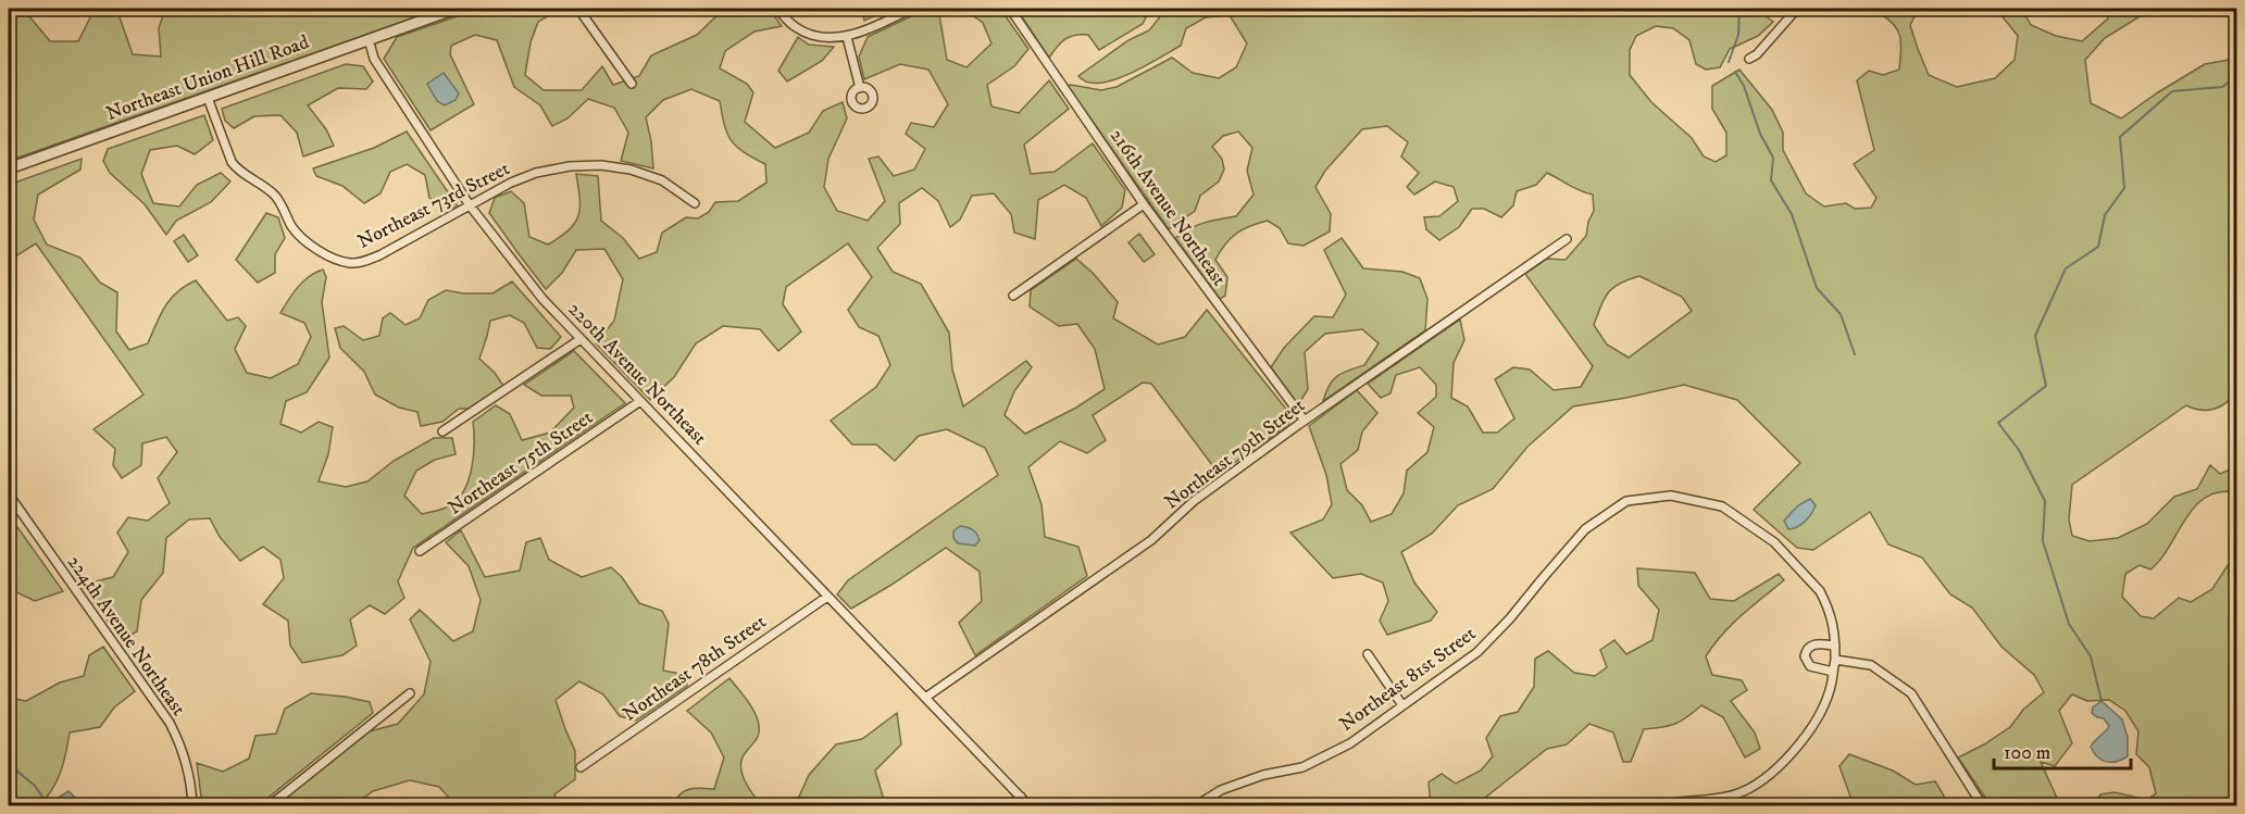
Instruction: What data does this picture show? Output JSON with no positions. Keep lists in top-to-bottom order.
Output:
{
  "streets": {
    "street": [
      "Northeast Union Hill Road",
      "Northeast 73rd Street",
      "216th Avenue Northeast",
      "220th Avenue Northeast",
      "Northeast 79th Street",
      "Northeast 75th Street",
      "224th Avenue Northeast",
      "Northeast 78th Street",
      "Northeast 81st Street"
    ]
  },
  "crossings": [
    ["Northeast Union Hill Road", "Northeast 73rd Street"],
    ["Northeast Union Hill Road", "220th Avenue Northeast"],
    ["Northeast 73rd Street", "220th Avenue Northeast"],
    ["216th Avenue Northeast", "Northeast 79th Street"],
    ["220th Avenue Northeast", "Northeast 79th Street"],
    ["220th Avenue Northeast", "Northeast 75th Street"],
    ["220th Avenue Northeast", "Northeast 78th Street"]
  ],
  "scale_bar": "100 m"
}
